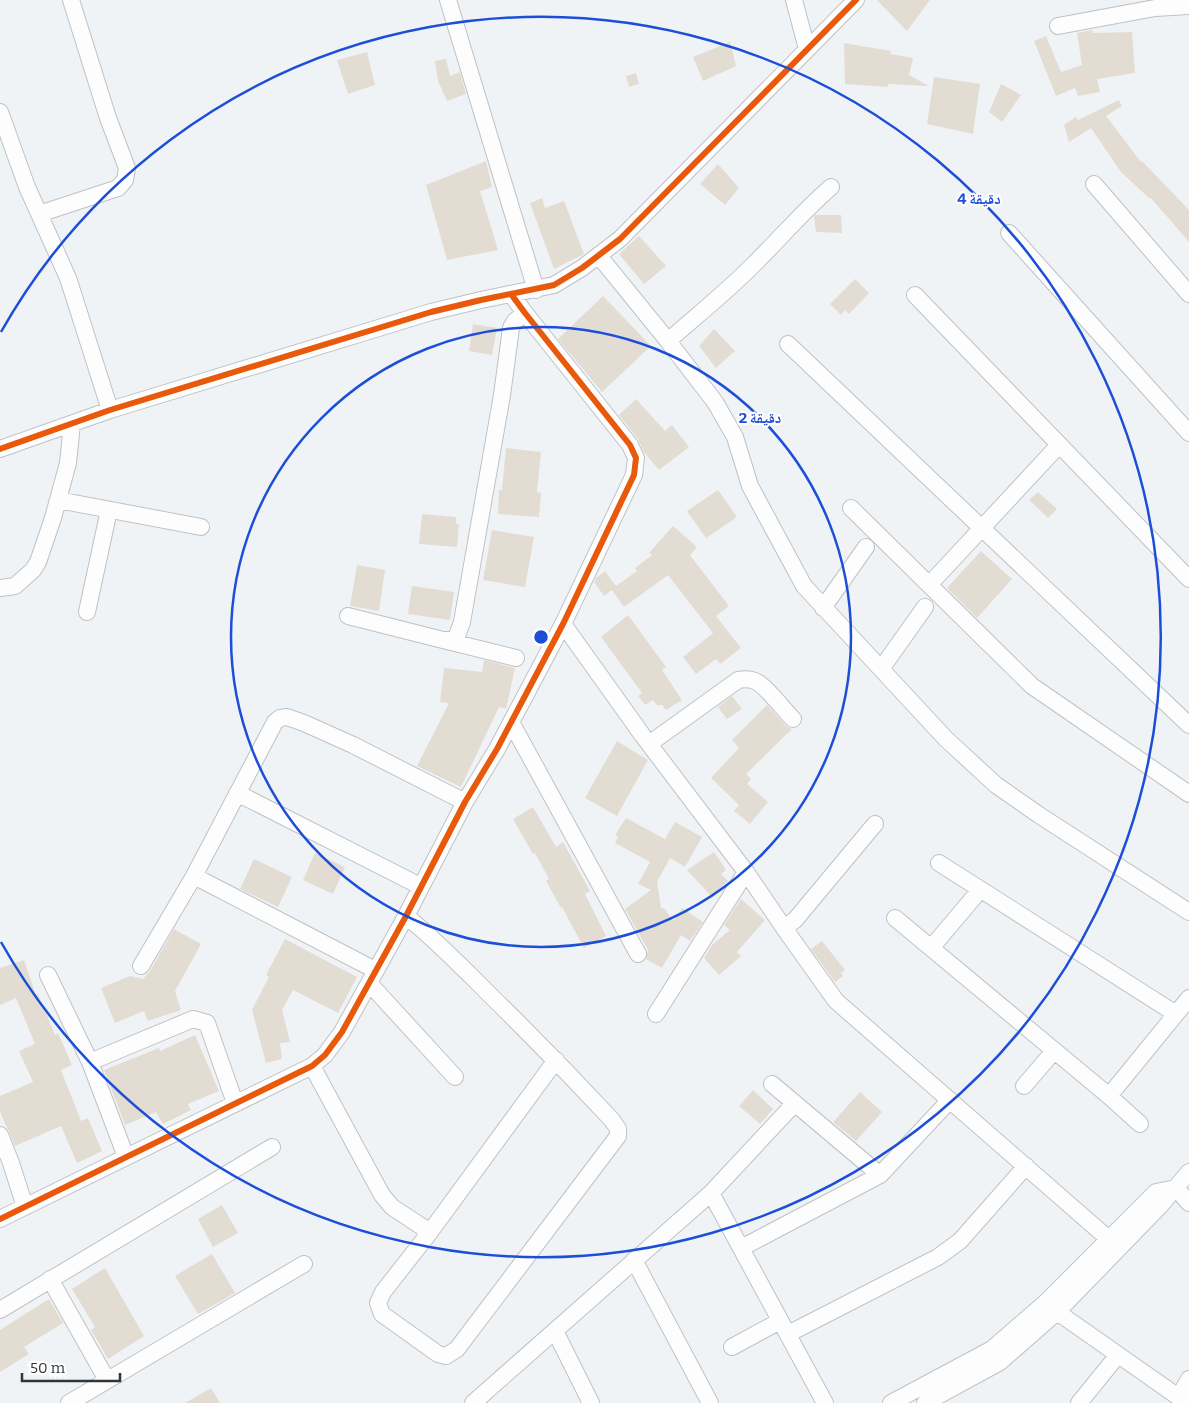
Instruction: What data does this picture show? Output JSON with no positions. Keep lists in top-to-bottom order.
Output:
{
  "scale_bar": "50 m",
  "rings": ["4 دقيقة", "2 دقيقة"]
}
